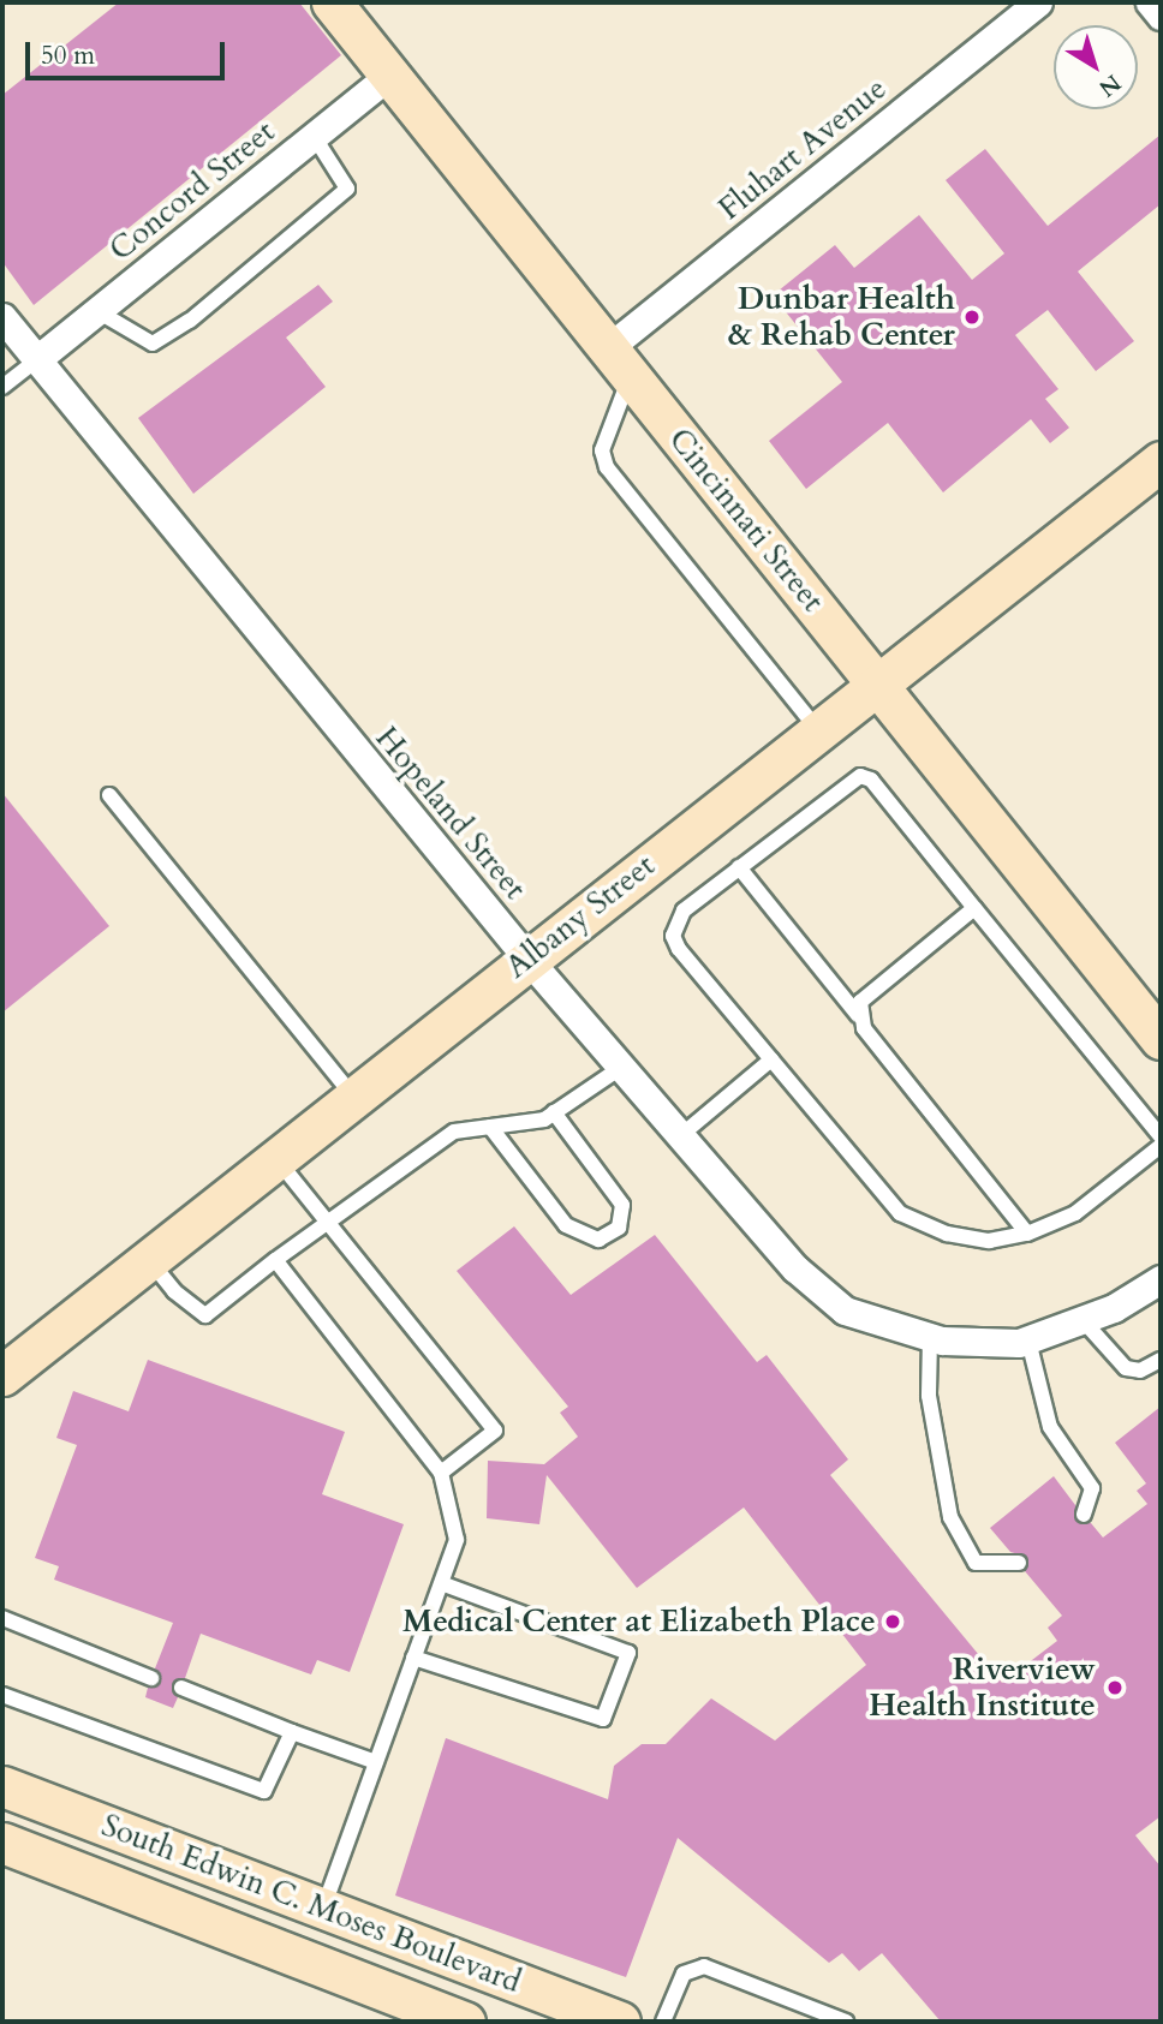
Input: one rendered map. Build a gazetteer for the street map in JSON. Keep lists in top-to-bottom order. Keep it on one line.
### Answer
{"streets":{"street":["Fluhart Avenue","Concord Street","Cincinnati Street","Hopeland Street","Albany Street","South Edwin C. Moses Boulevard"]},"crossings":[["Fluhart Avenue","Cincinnati Street"],["Concord Street","Cincinnati Street"],["Concord Street","Hopeland Street"],["Cincinnati Street","Albany Street"],["Hopeland Street","Albany Street"]],"places":["Dunbar Health & Rehab Center","Medical Center at Elizabeth Place","Riverview Health Institute"],"scale_bar":"50 m","north":"bottom right"}
